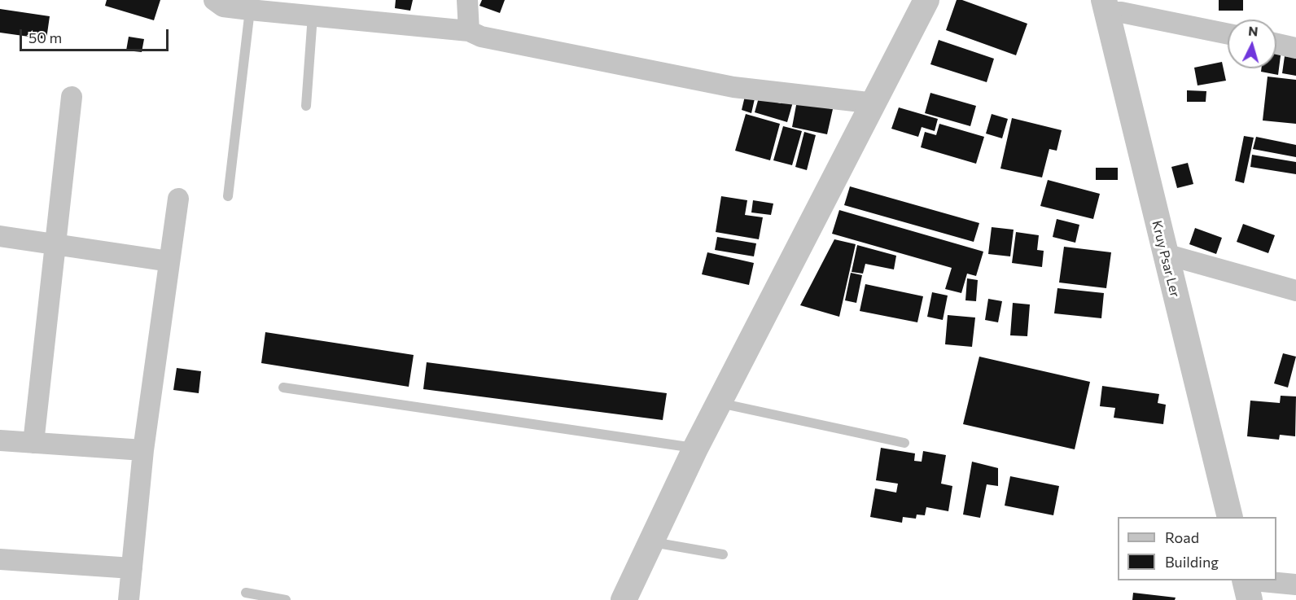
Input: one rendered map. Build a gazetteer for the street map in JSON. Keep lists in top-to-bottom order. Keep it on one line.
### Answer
{"streets":{"street":["Kruy Psar Ler"]},"legend":["Road","Building"],"scale_bar":"50 m","north":"top"}
